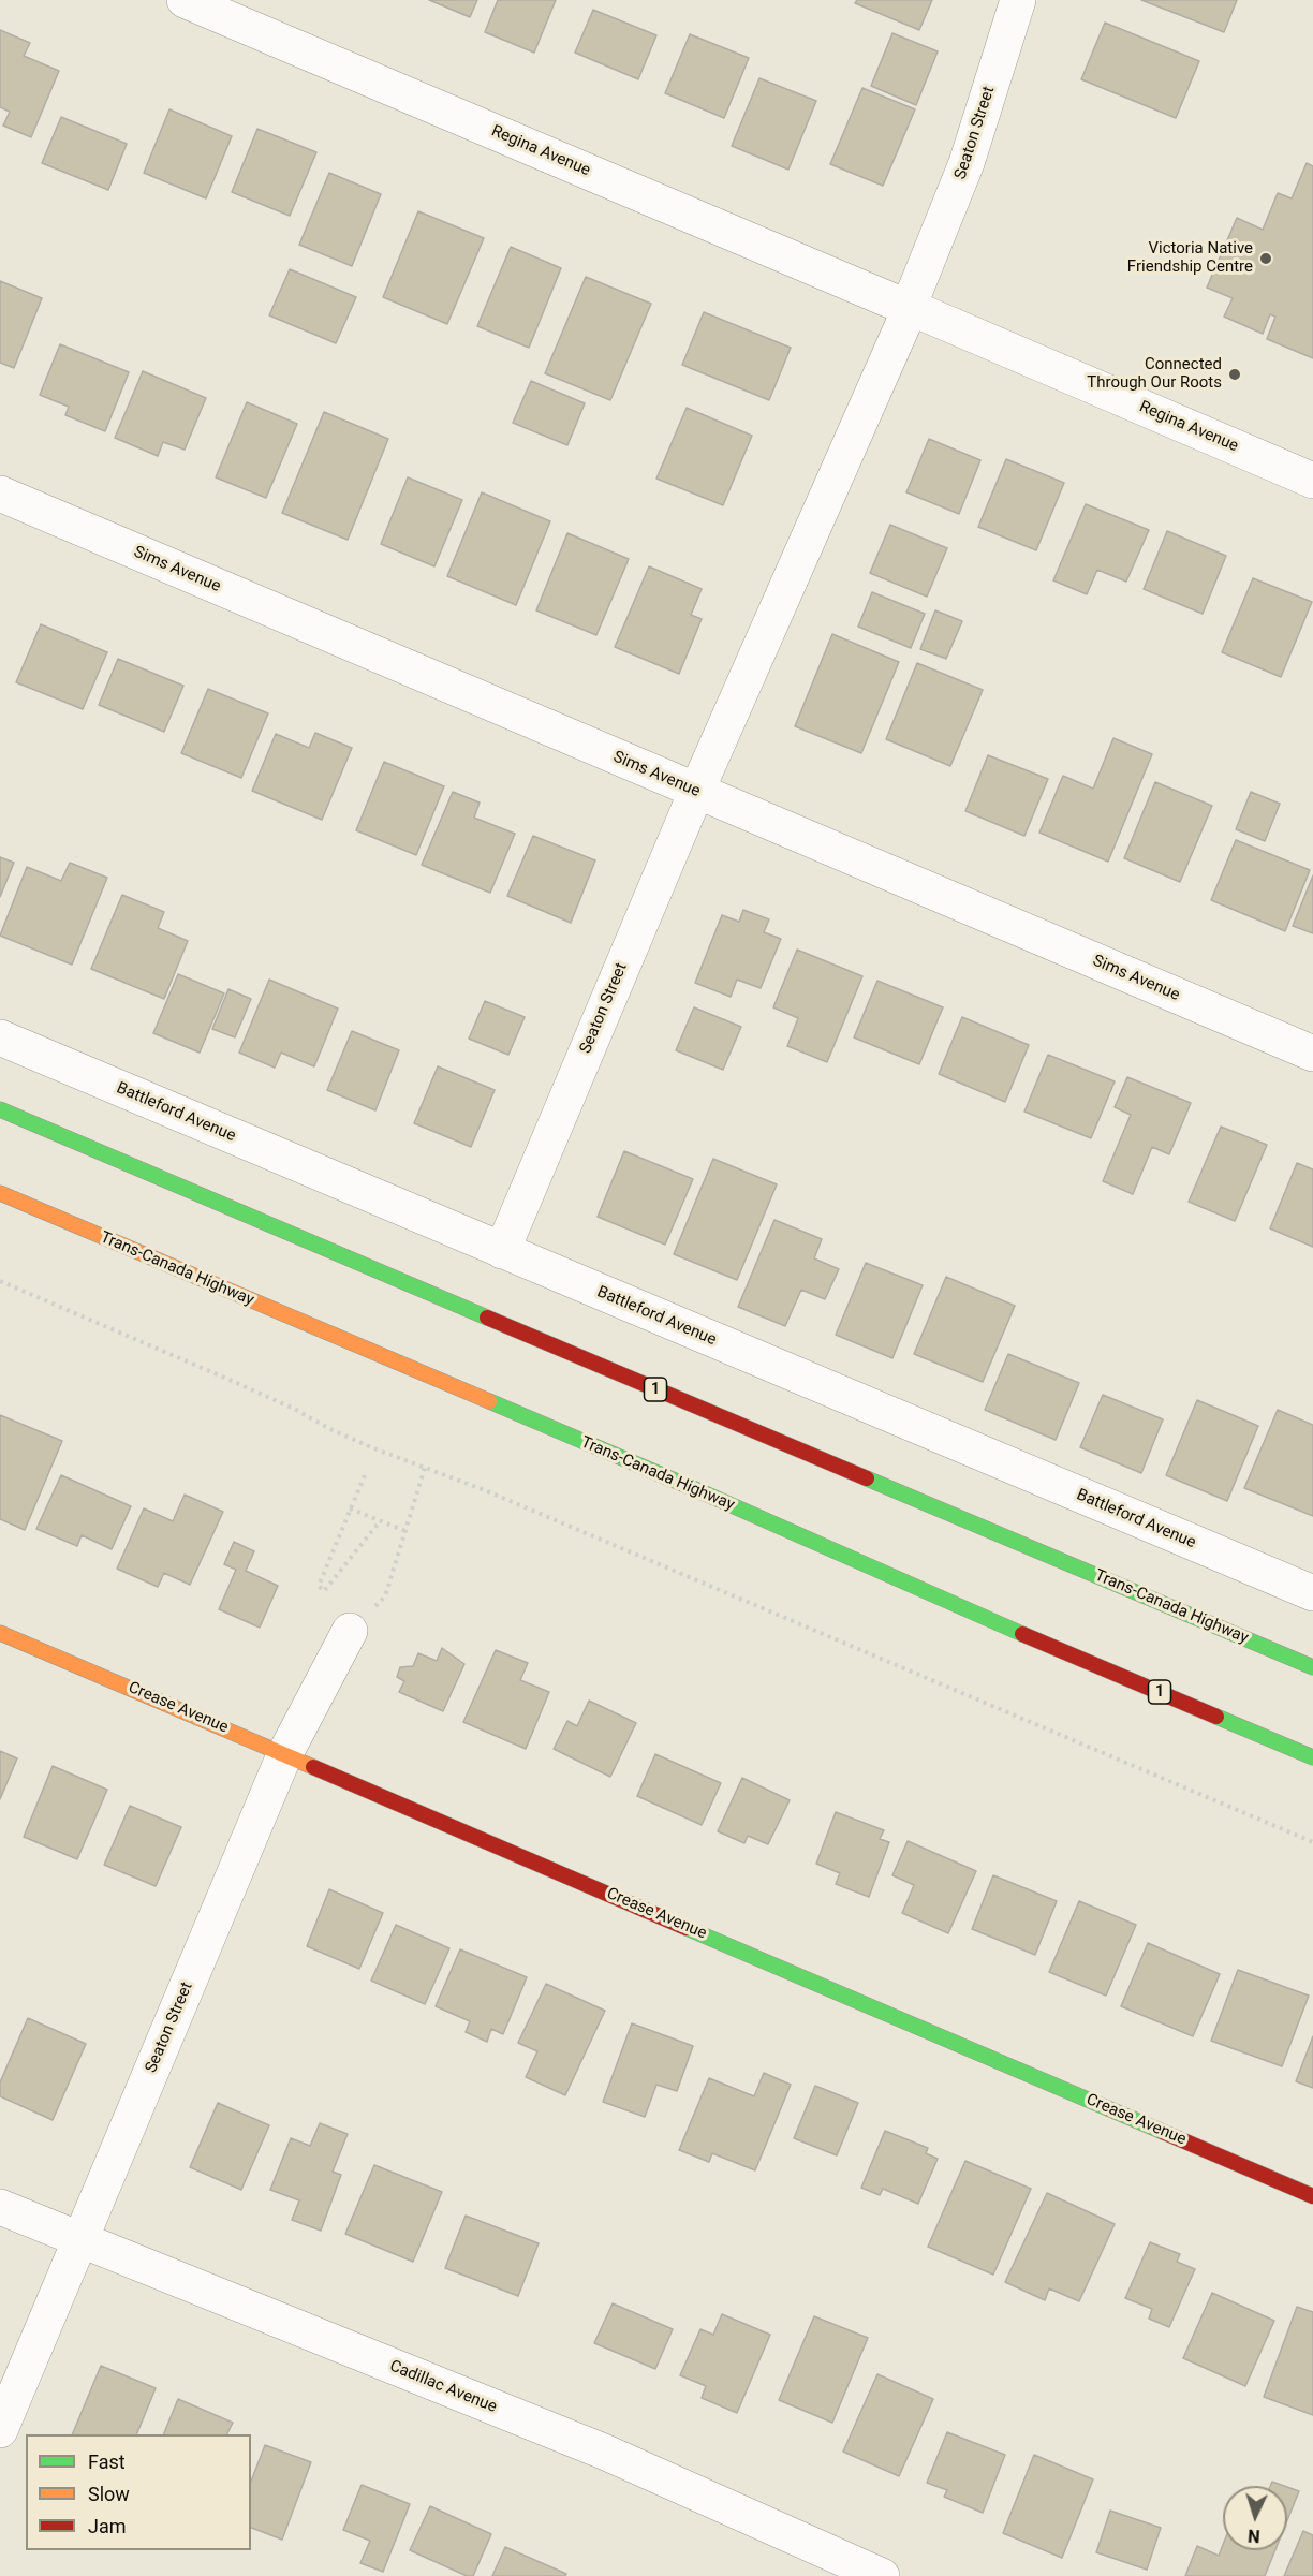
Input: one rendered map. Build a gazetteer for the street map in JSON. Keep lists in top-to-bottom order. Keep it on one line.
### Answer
{"streets":{"main road":["Trans-Canada Highway","1","Crease Avenue"],"street":["Seaton Street","Regina Avenue","Sims Avenue","Battleford Avenue","Cadillac Avenue"]},"crossings":[["Seaton Street","Regina Avenue"],["Seaton Street","Sims Avenue"],["Seaton Street","Battleford Avenue"],["Seaton Street","Crease Avenue"],["Seaton Street","Cadillac Avenue"]],"places":["Victoria Native Friendship Centre","Connected Through Our Roots"],"legend":["Fast","Slow","Jam"],"north":"bottom"}
